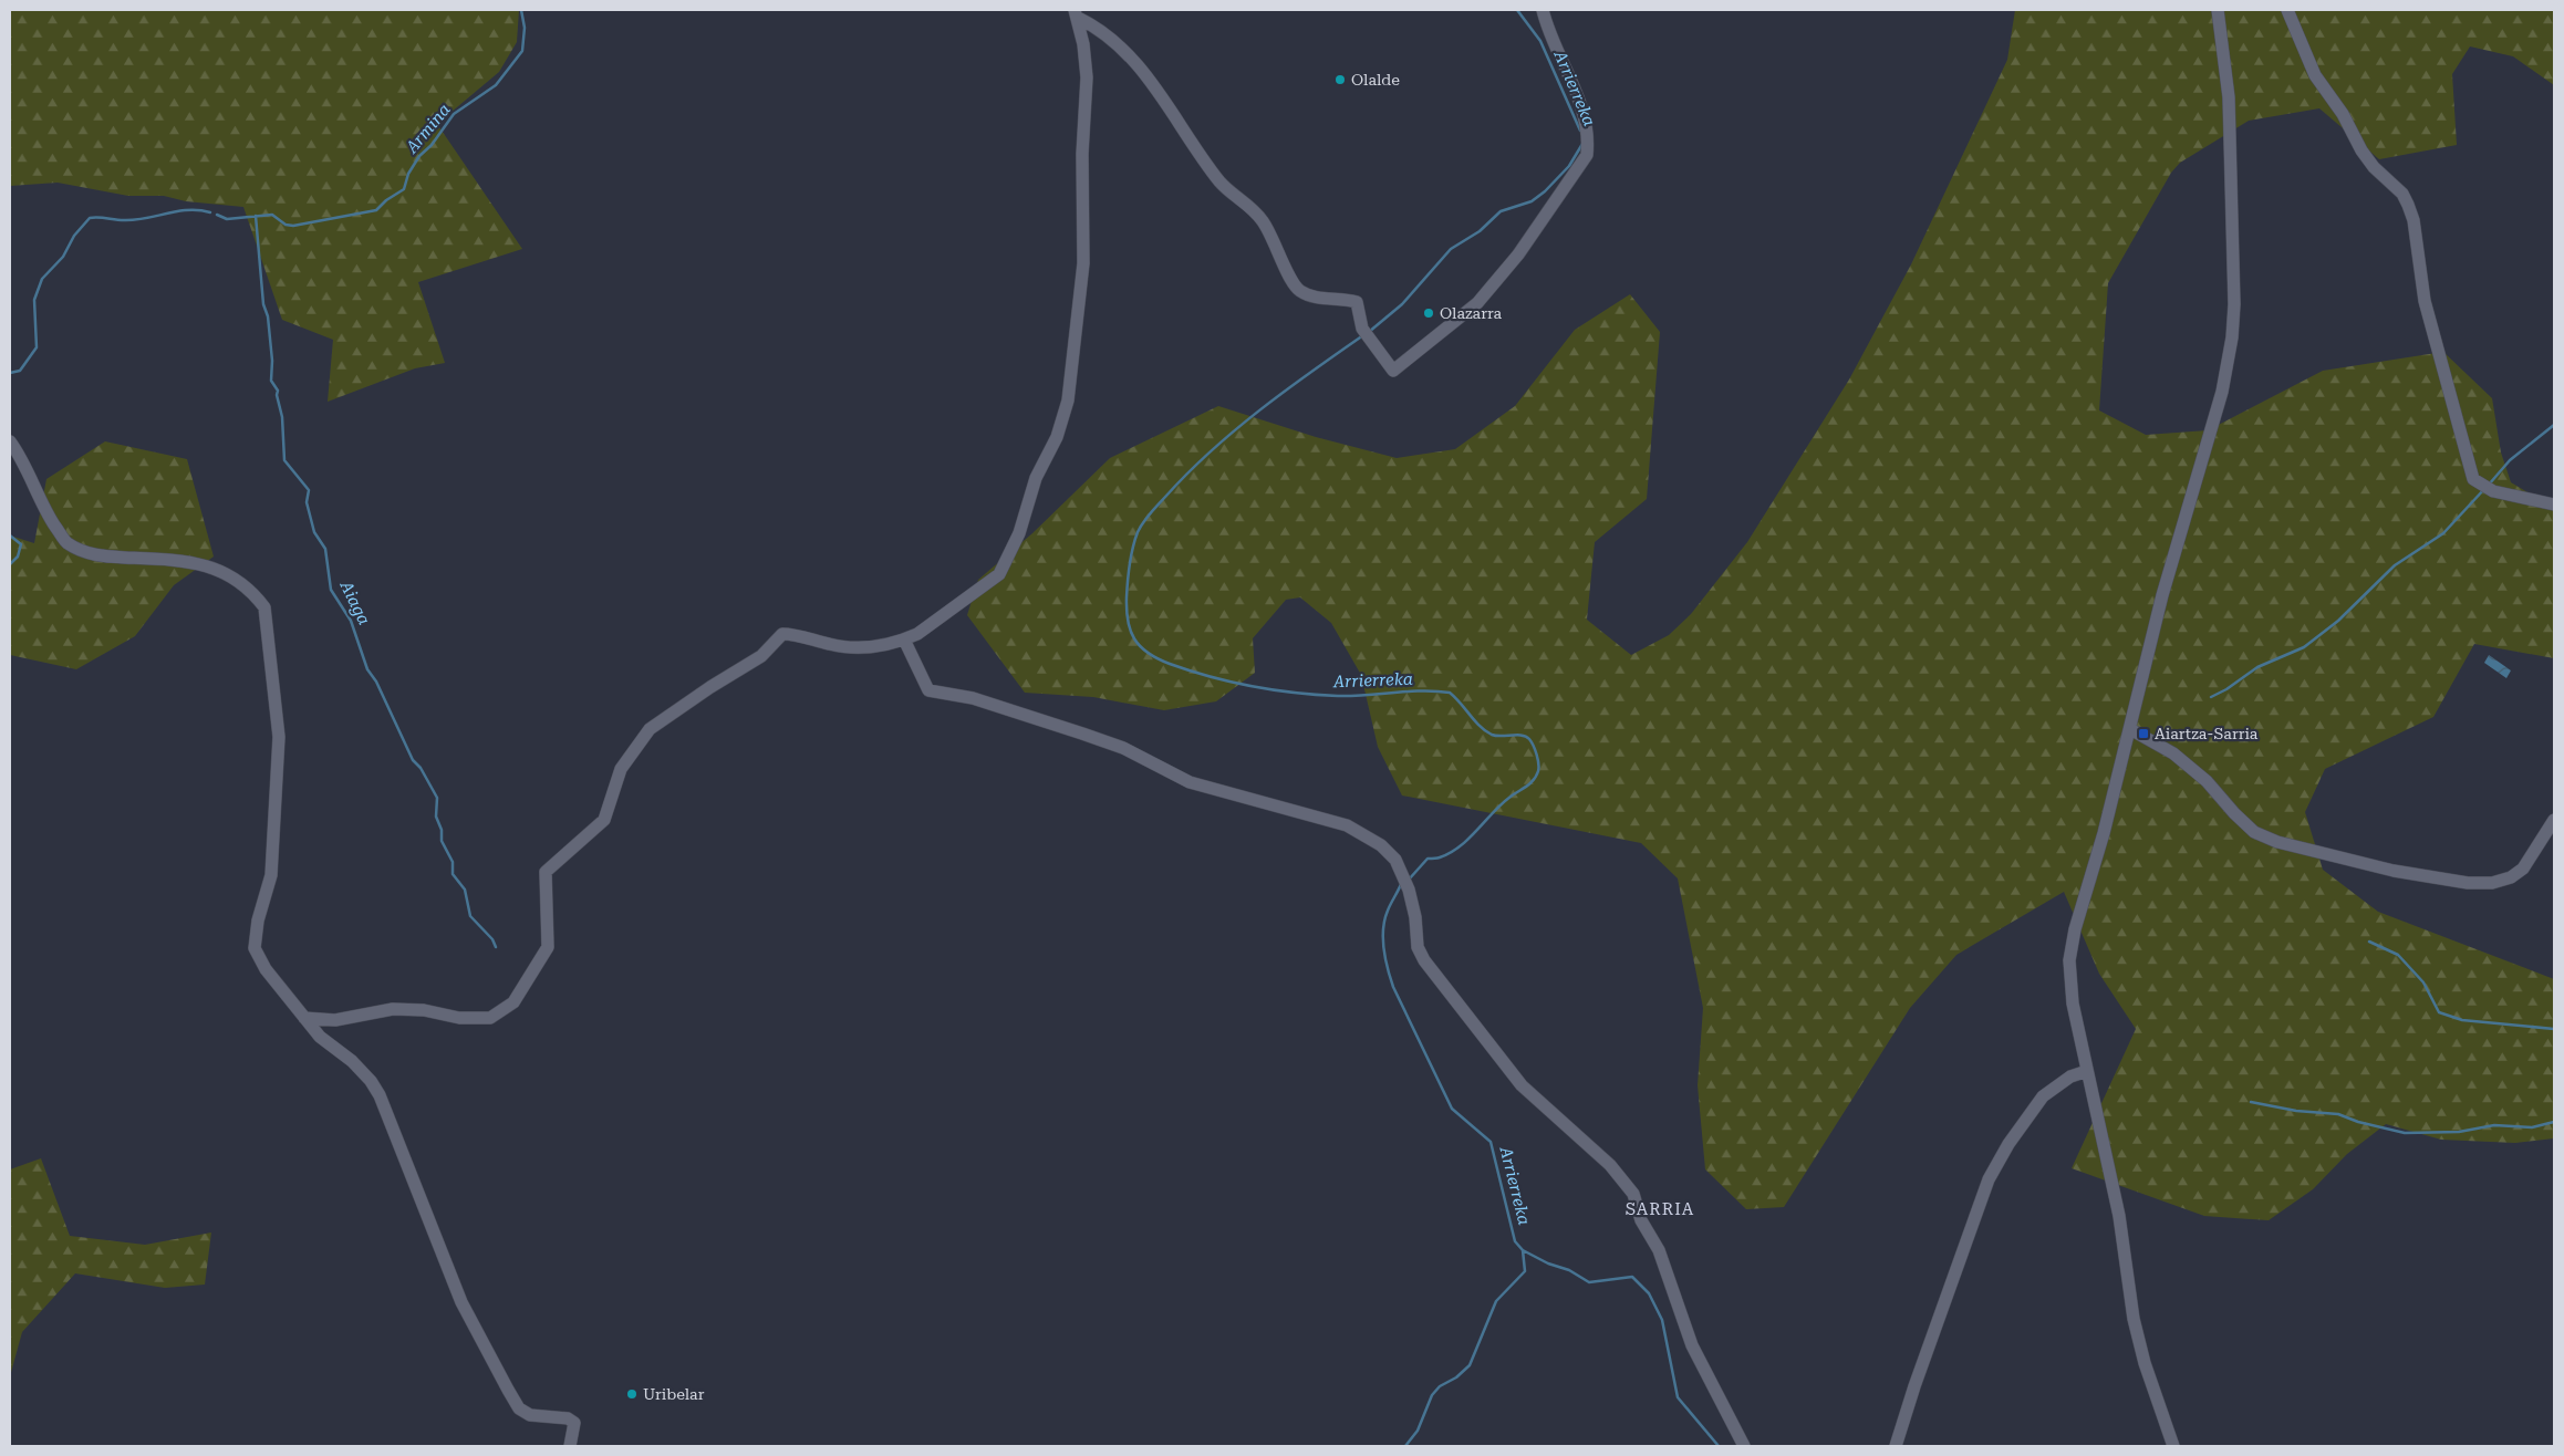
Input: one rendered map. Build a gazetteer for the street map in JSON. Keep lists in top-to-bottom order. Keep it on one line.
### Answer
{"districts":["SARRIA"],"water":["Arrierreka","Armina","Aiaga"],"places":{"other":["Olalde","Olazarra","Uribelar"],"transit":["Aiartza-Sarria"]}}
